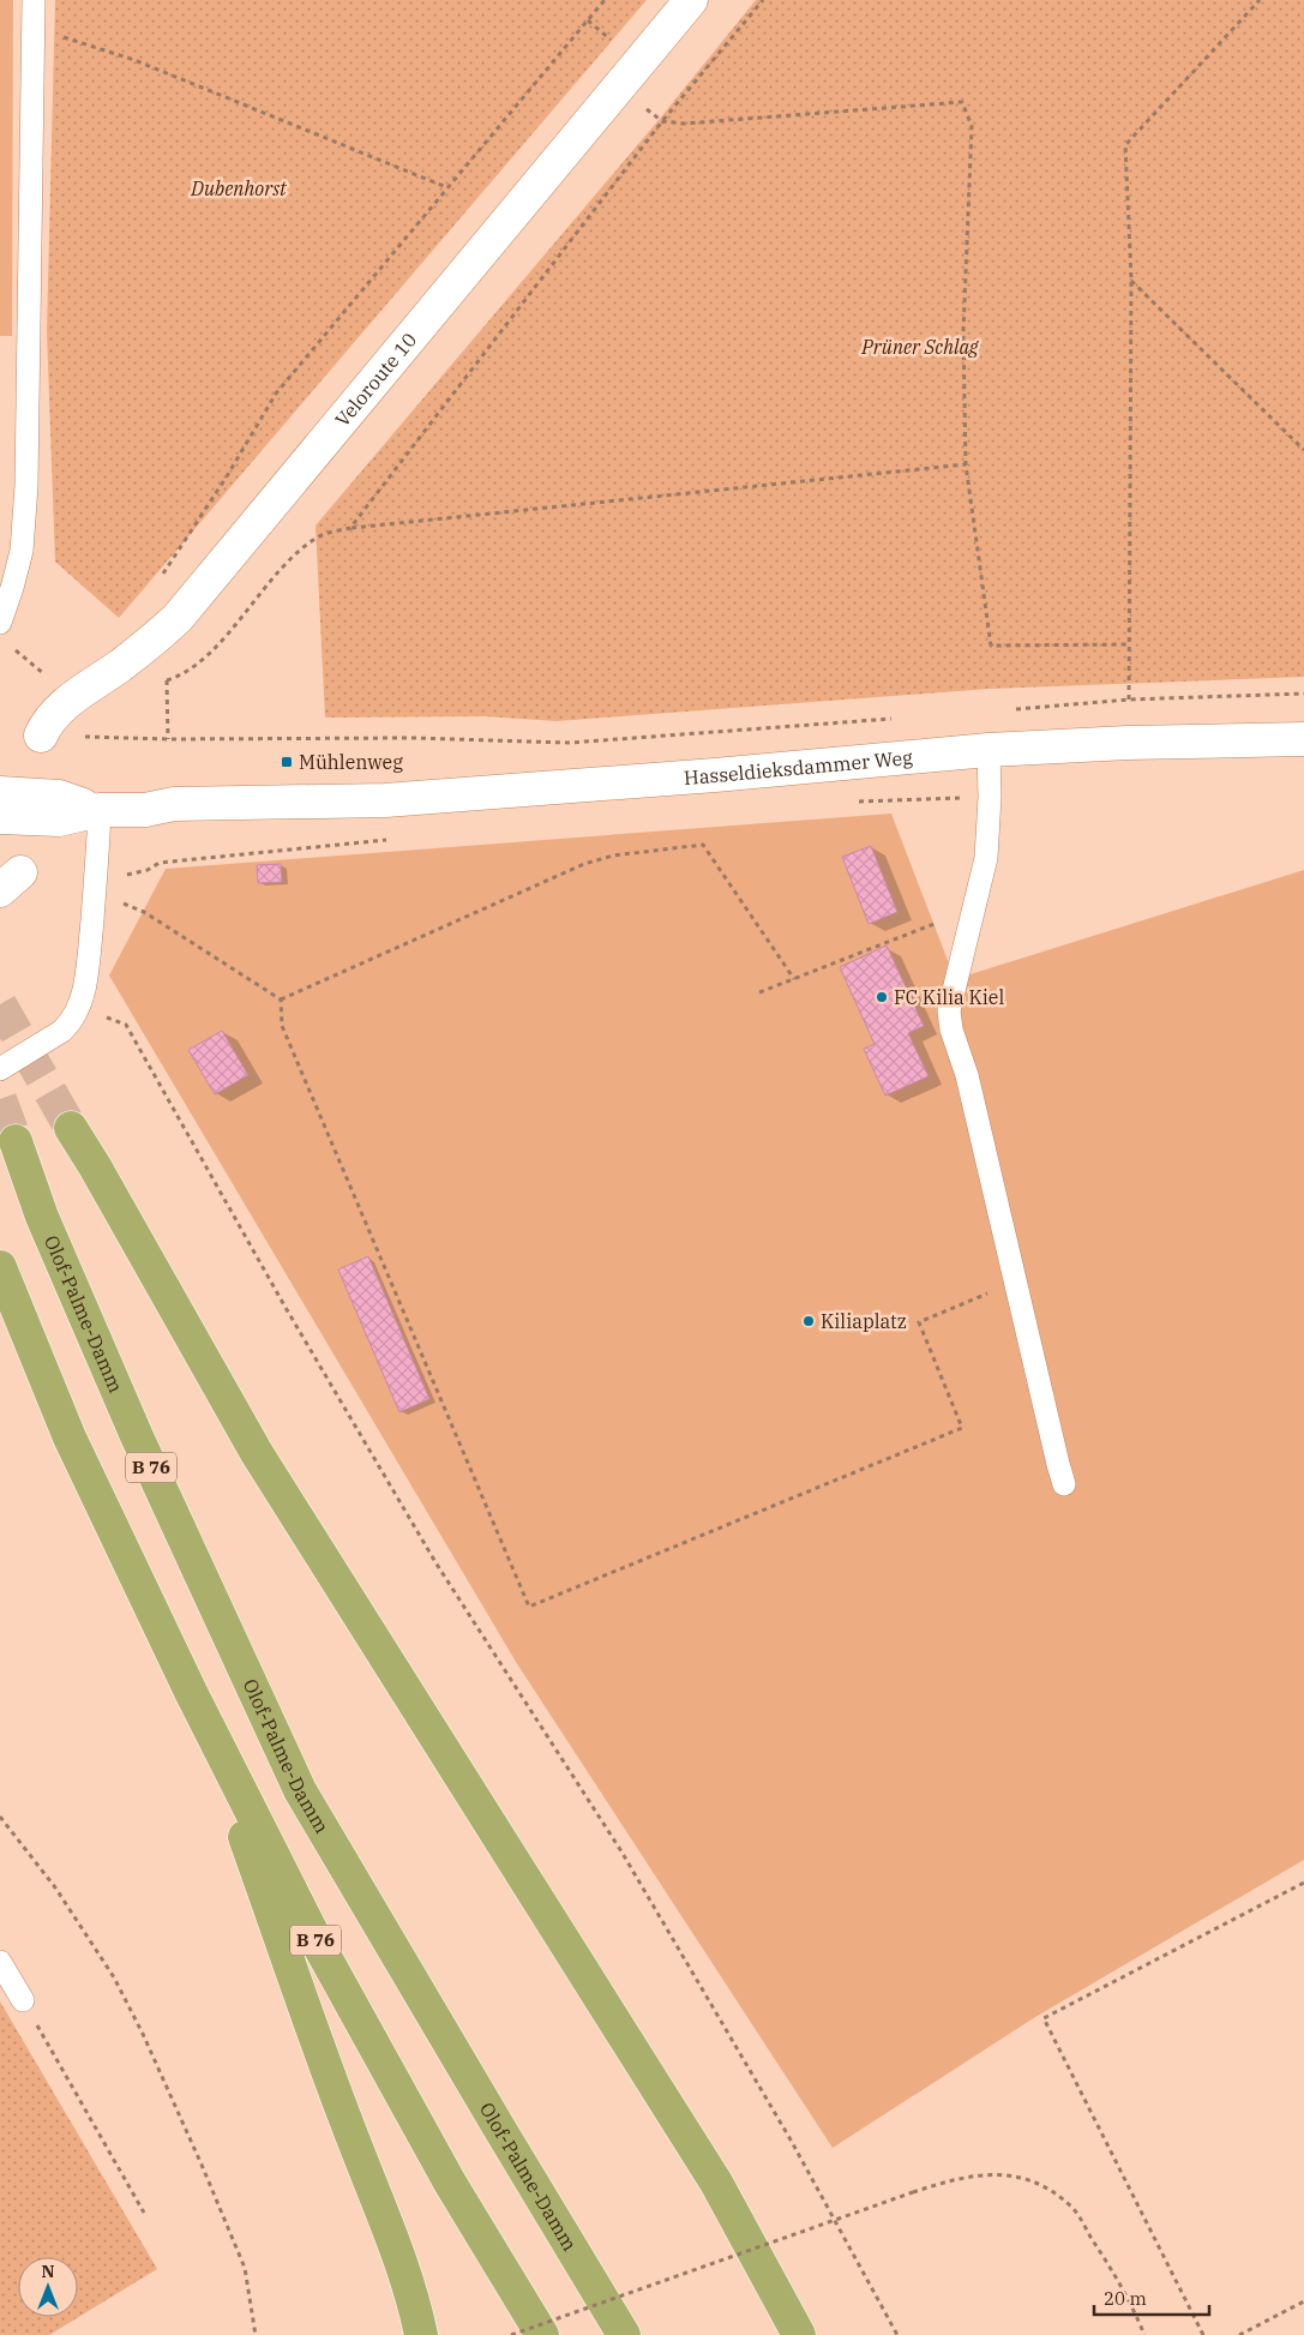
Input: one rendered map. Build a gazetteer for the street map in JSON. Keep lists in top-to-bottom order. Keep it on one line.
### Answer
{"streets":{"highway":["Olof-Palme-Damm","B 76"],"street":["Veloroute 10","Hasseldieksdammer Weg"]},"parks":["Dubenhorst","Prüner Schlag"],"places":{"transit":["Mühlenweg"],"other":["FC Kilia Kiel","Kiliaplatz"]},"scale_bar":"20 m","north":"top"}
